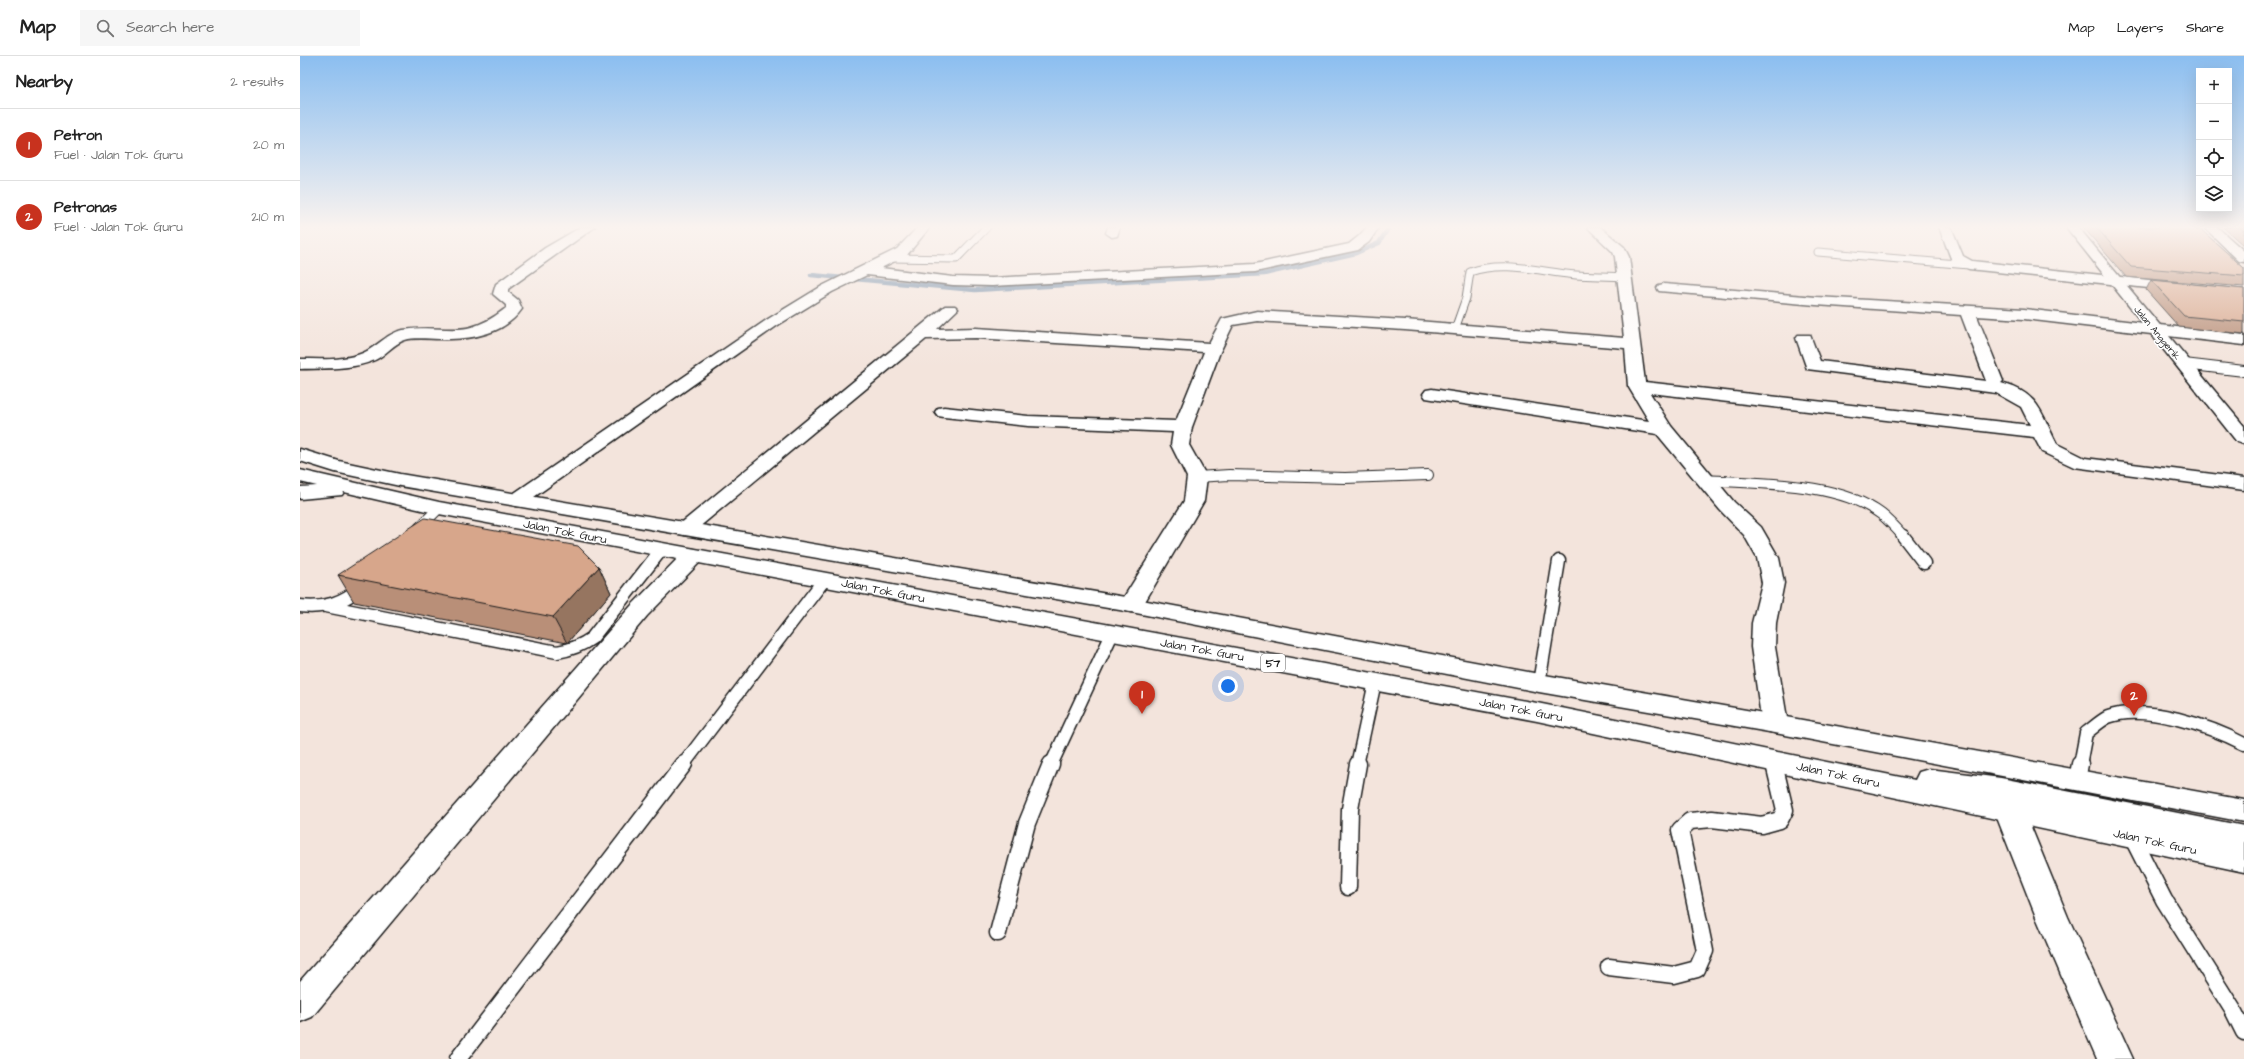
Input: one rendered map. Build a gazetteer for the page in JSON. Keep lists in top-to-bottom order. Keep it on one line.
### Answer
{"streets":{"street":["Jalan Anggerik","Jalan Tok Guru","57"]},"page":{"header":"Map","search":"Search here","nav":["Map","Layers","Share"],"heading":["Nearby","2 results"],"map_buttons":["+","−"],"list":[{"mark":"1","name":"Petron","note":"Fuel · Jalan Tok Guru","value":"20 m"},{"mark":"2","name":"Petronas","note":"Fuel · Jalan Tok Guru","value":"210 m"}],"pins":["1","2"]}}
